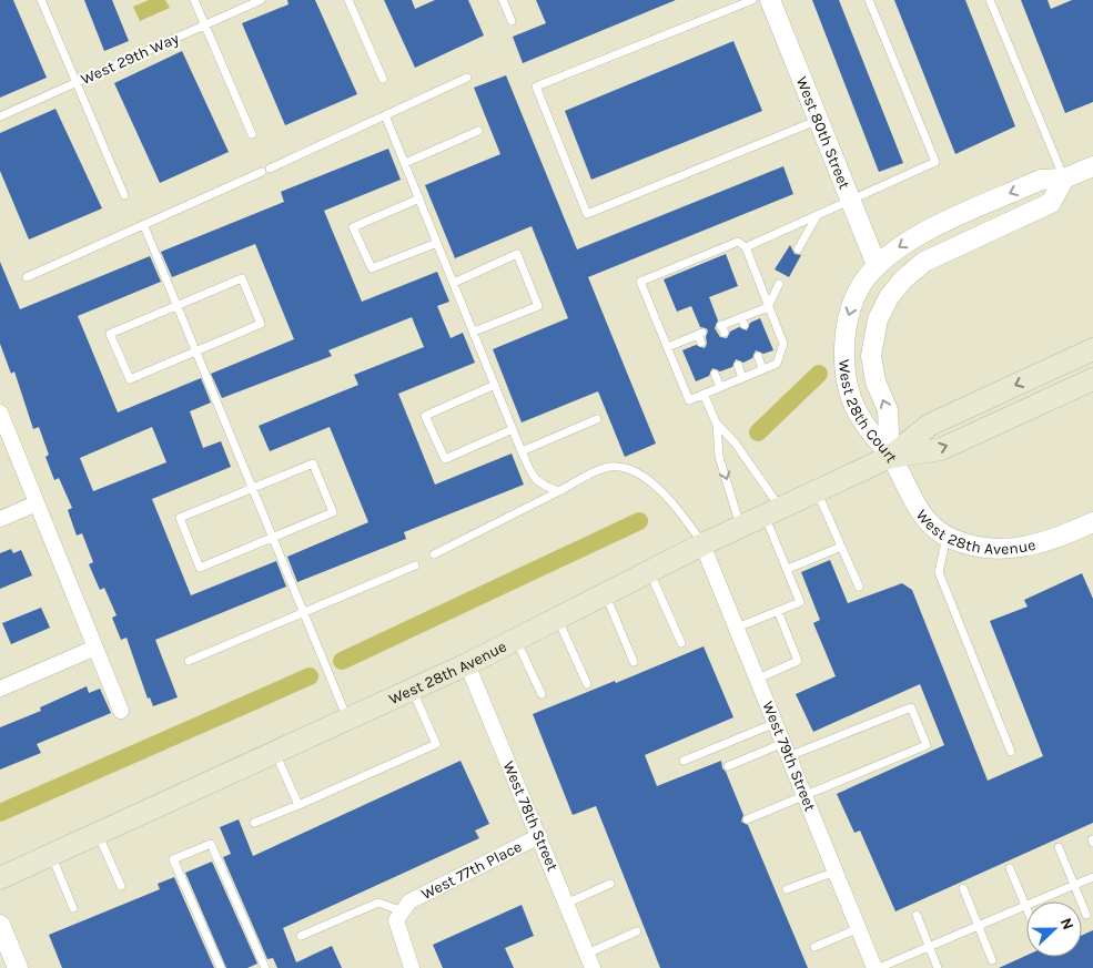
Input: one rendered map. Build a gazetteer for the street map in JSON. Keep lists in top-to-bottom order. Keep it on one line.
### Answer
{"streets":{"main road":["West 28th Avenue"],"street":["West 80th Street","West 28th Court","West 79th Street","West 78th Street","West 77th Place"],"lane":["West 29th Way"]},"crossings":[["West 80th Street","West 28th Court"],["West 28th Court","West 28th Avenue"],["West 28th Avenue","West 79th Street"],["West 28th Avenue","West 78th Street"],["West 78th Street","West 77th Place"]],"north":"right"}
